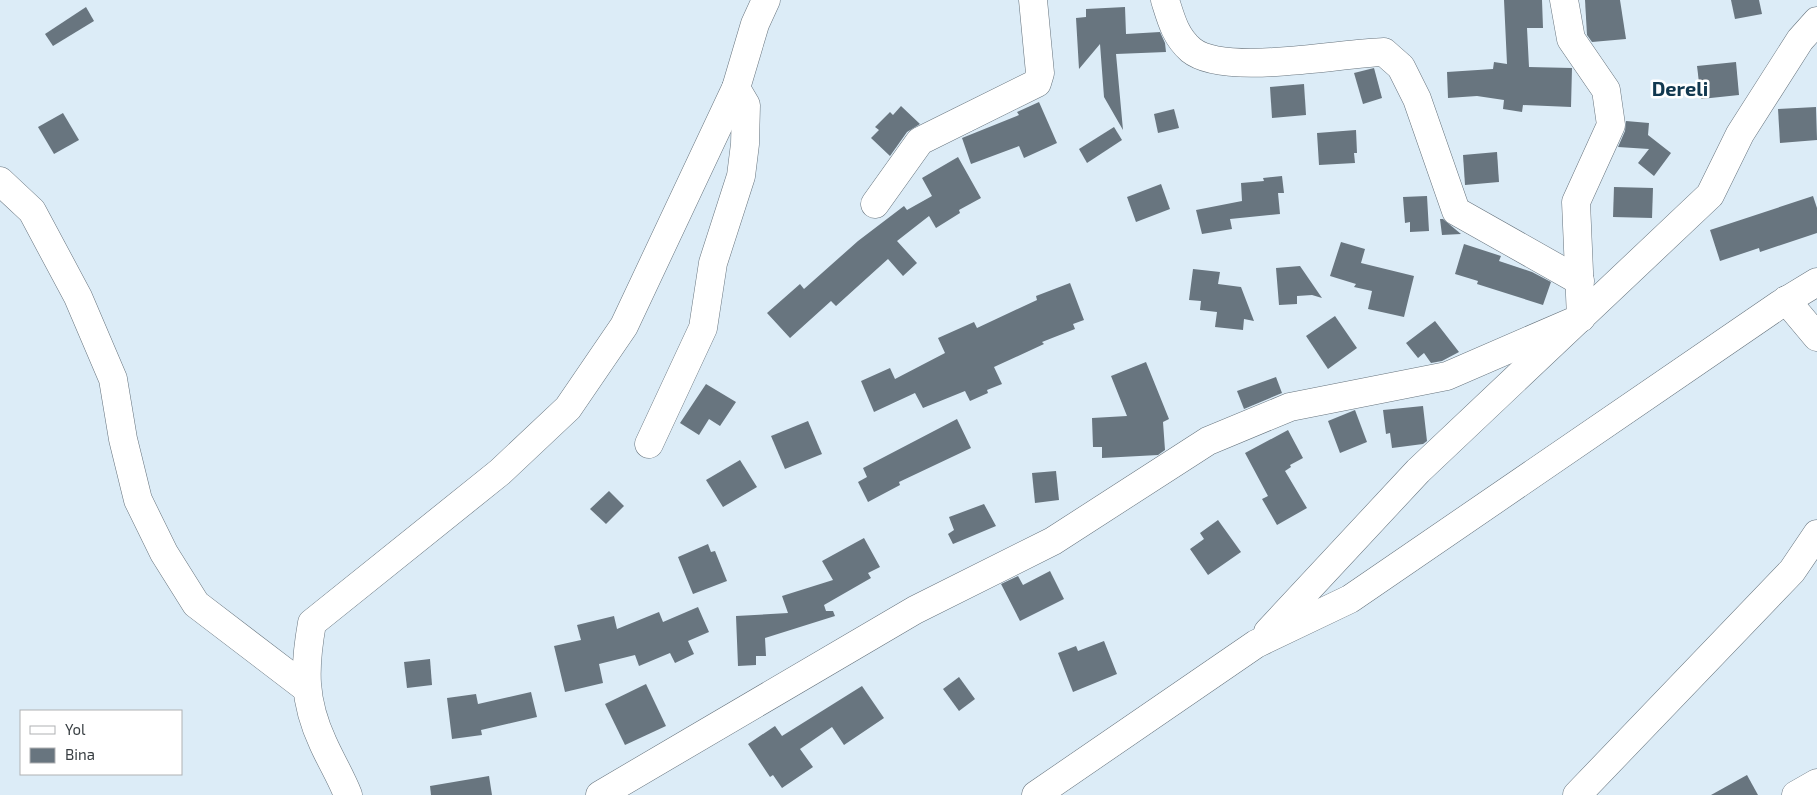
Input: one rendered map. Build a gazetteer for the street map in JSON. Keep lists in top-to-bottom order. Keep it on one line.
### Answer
{"districts":["Dereli"],"legend":["Yol","Bina"]}
